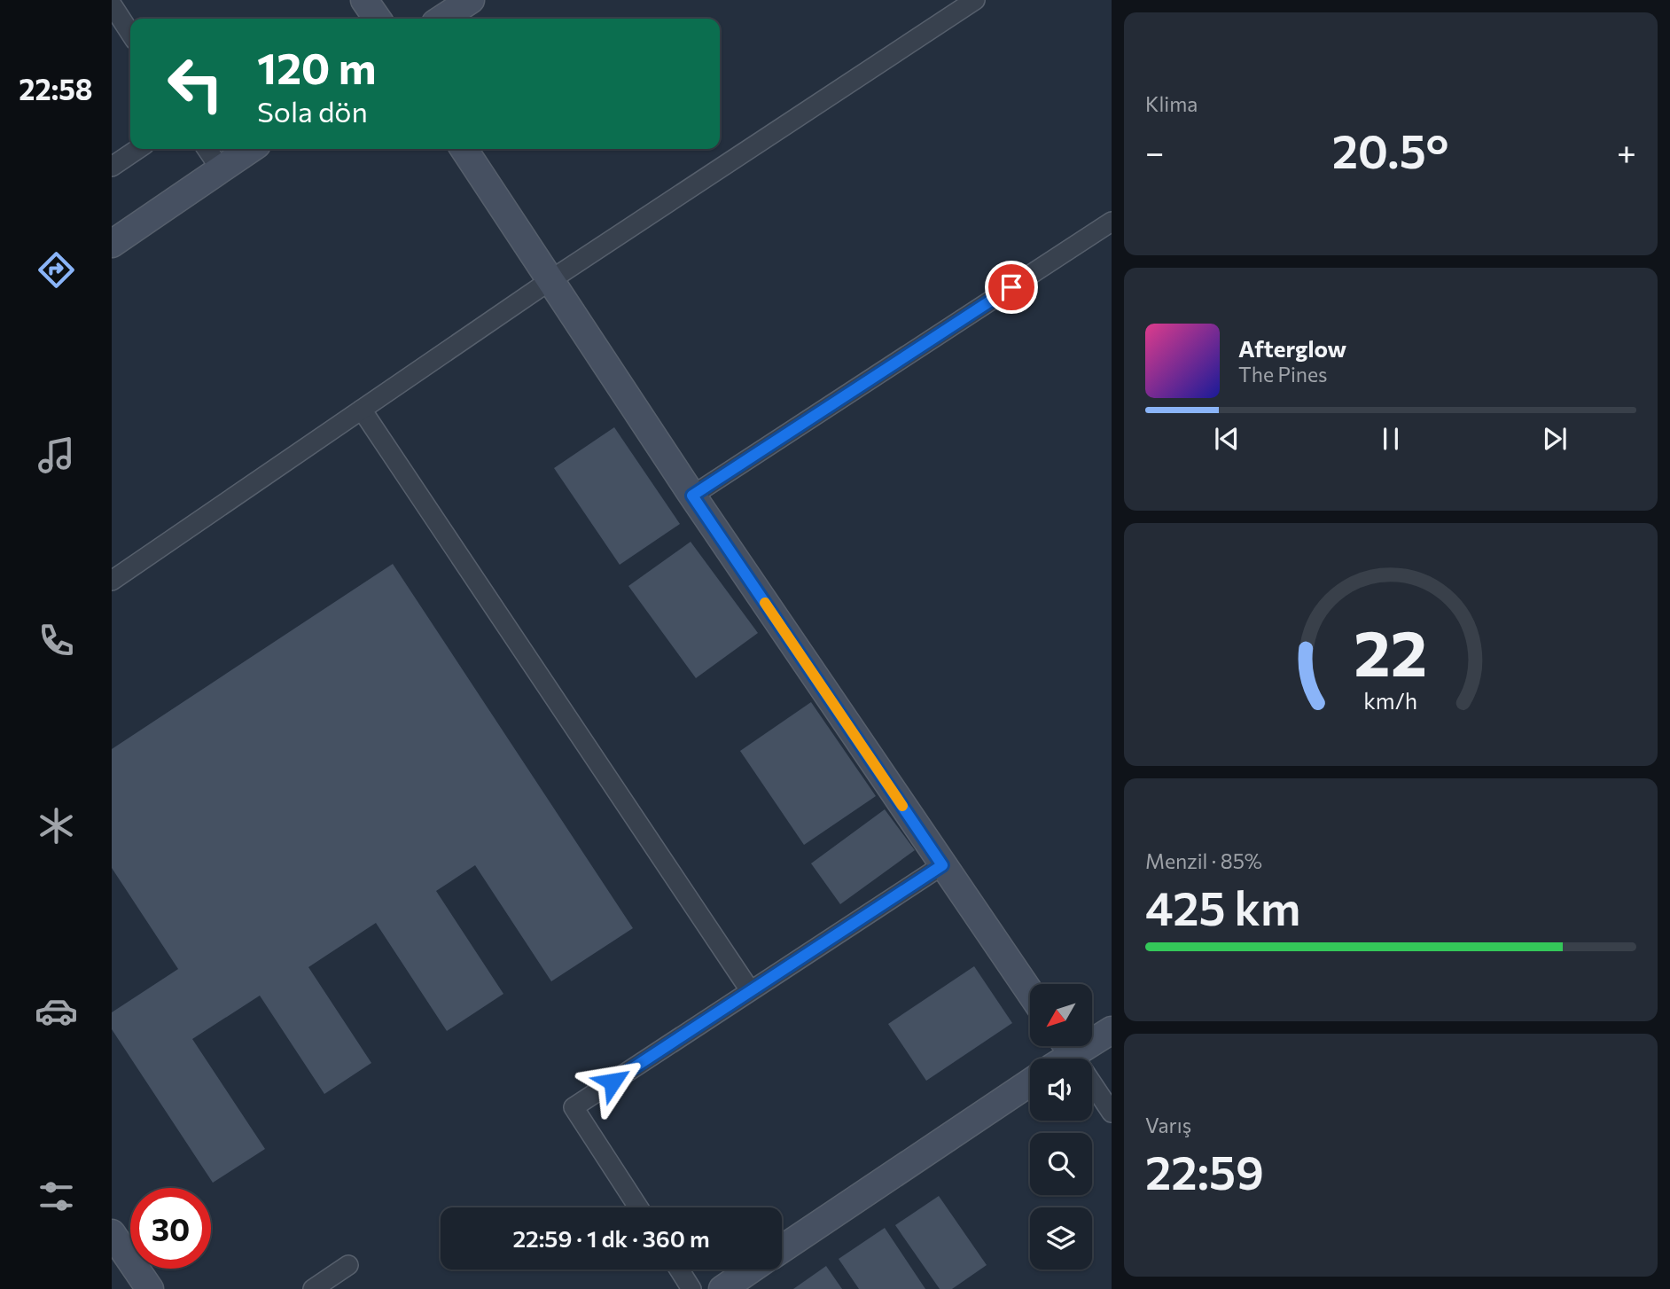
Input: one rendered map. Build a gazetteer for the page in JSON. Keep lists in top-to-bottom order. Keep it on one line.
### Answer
{"north":"bottom left","page":{"tabs":"22:58","tile":["Klima",["Menzil · 85%","425 km"],["Varış","22:59"]],"turn":["120 m","Sola dön"],"heat":["−","20.5°","+"],"song":["Afterglow","The Pines"],"limit":"30","trip":"22:59 · 1 dk · 360 m","gauge":["22","km/h"]}}
